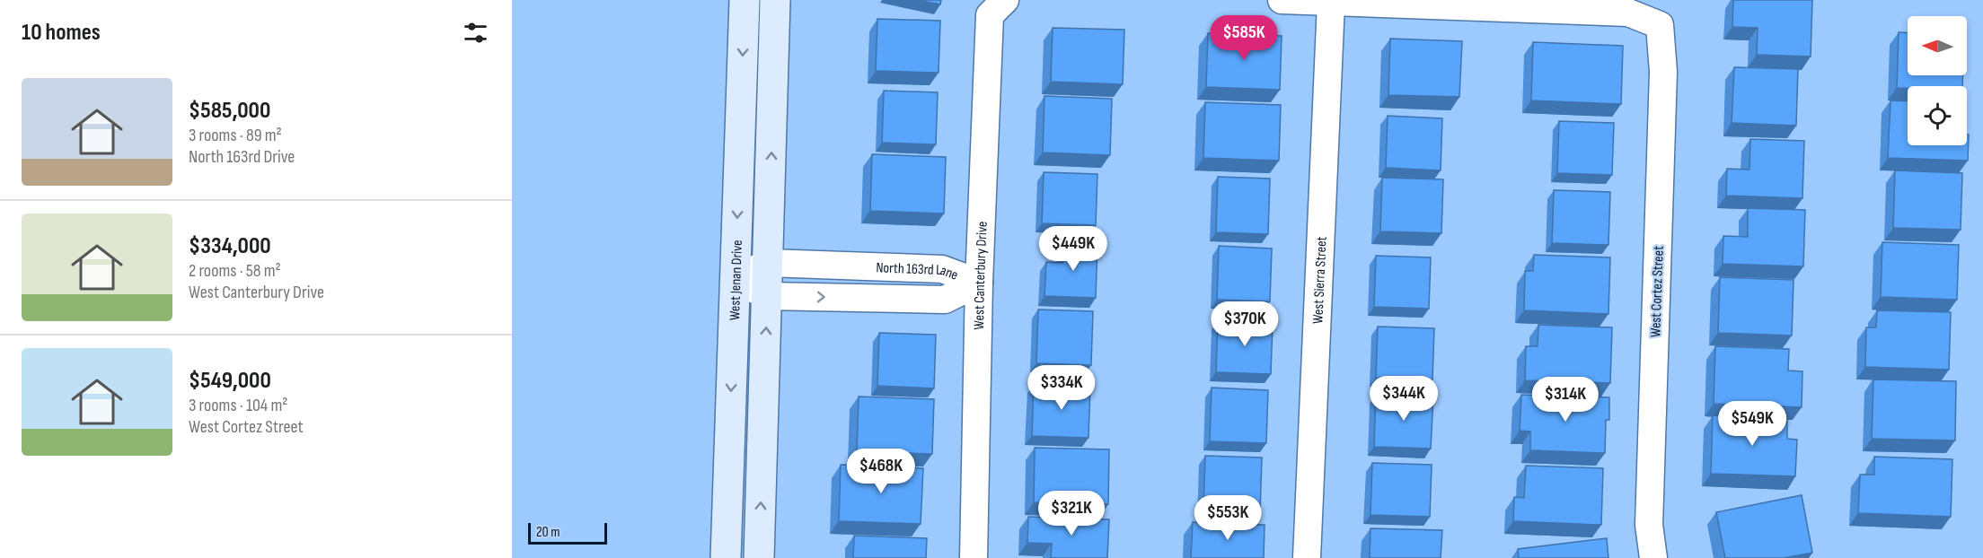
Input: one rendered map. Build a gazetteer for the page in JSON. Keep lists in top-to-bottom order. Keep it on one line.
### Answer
{"streets":{"street":["North 163rd Lane","West Canterbury Drive","West Jenan Drive","West Sierra Street","West Cortez Street"]},"crossings":[["North 163rd Lane","West Canterbury Drive"],["North 163rd Lane","West Jenan Drive"],["West Sierra Street","West Cortez Street"]],"scale_bar":"20 m","north":"left","page":{"heading":"10 homes","price":["$585K","$449K","$370K","$334K","$344K","$314K","$549K","$468K","$321K","$553K"],"list":[{"name":"$585,000","note":"3 rooms · 89 m² · North 163rd Drive"},{"name":"$334,000","note":"2 rooms · 58 m² · West Canterbury Drive"},{"name":"$549,000","note":"3 rooms · 104 m² · West Cortez Street"}],"scale":"20 m"}}
